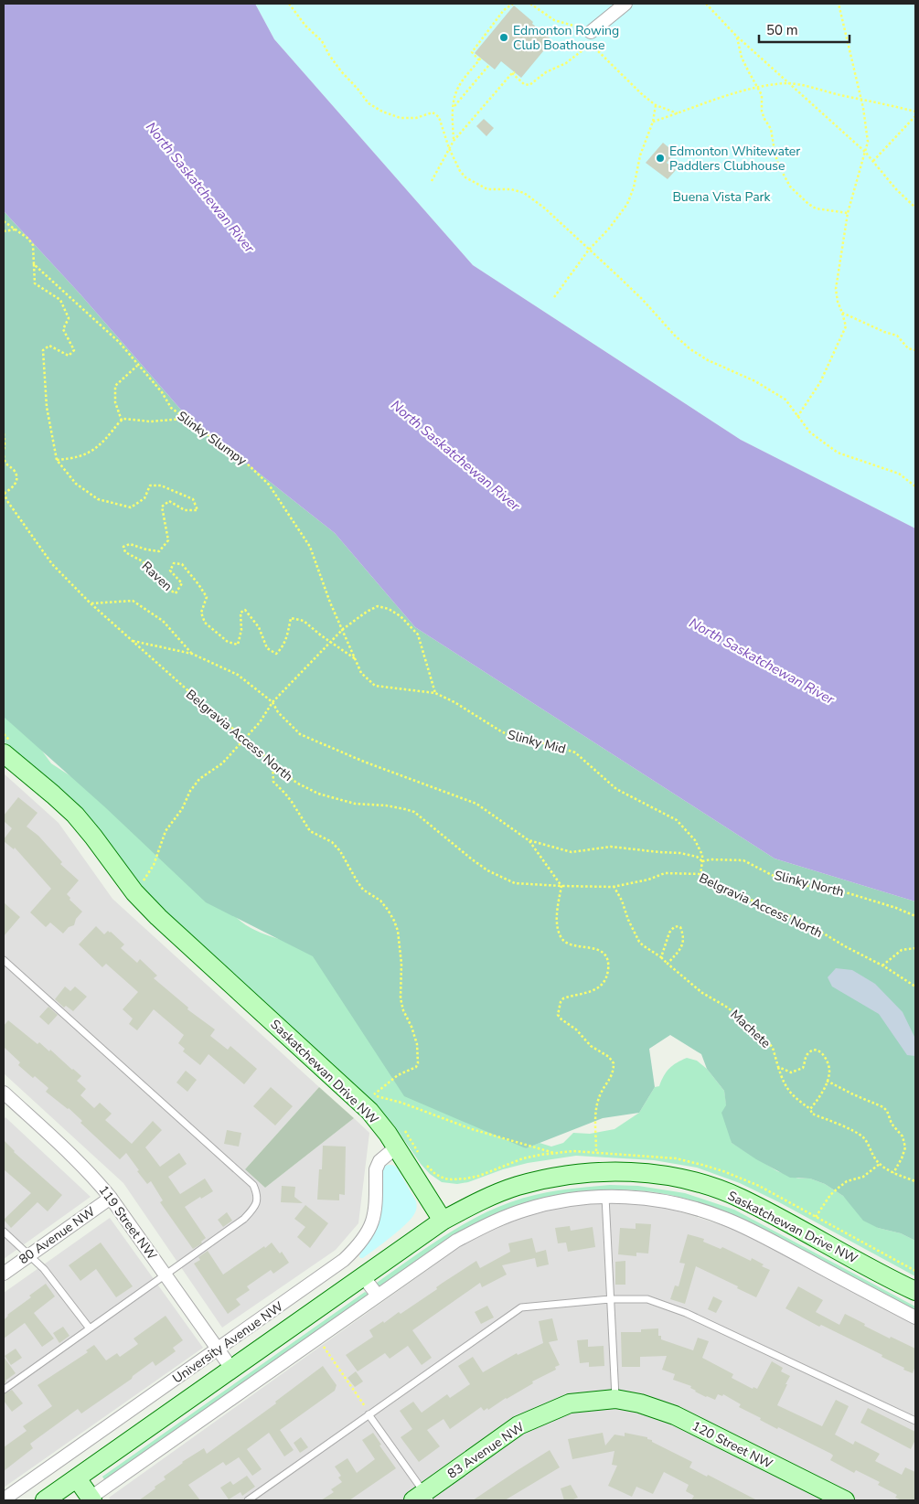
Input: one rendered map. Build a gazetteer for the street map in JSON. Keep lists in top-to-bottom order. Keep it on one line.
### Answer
{"streets":{"street":["Saskatchewan Drive NW","119 Street NW","80 Avenue NW","University Avenue NW","120 Street NW","83 Avenue NW"],"path":["Slinky Slumpy","Raven","Belgravia Access North","Slinky Mid","Slinky North","Machete"]},"crossings":[["Slinky Slumpy","Raven"],["Slinky Slumpy","Slinky Mid"],["Slinky Mid","Slinky North"],["Saskatchewan Drive NW","University Avenue NW"],["119 Street NW","80 Avenue NW"],["119 Street NW","University Avenue NW"],["120 Street NW","83 Avenue NW"]],"water":["North Saskatchewan River"],"parks":["Buena Vista Park"],"places":["Edmonton Rowing Club Boathouse","Edmonton Whitewater Paddlers Clubhouse"],"scale_bar":"50 m"}
